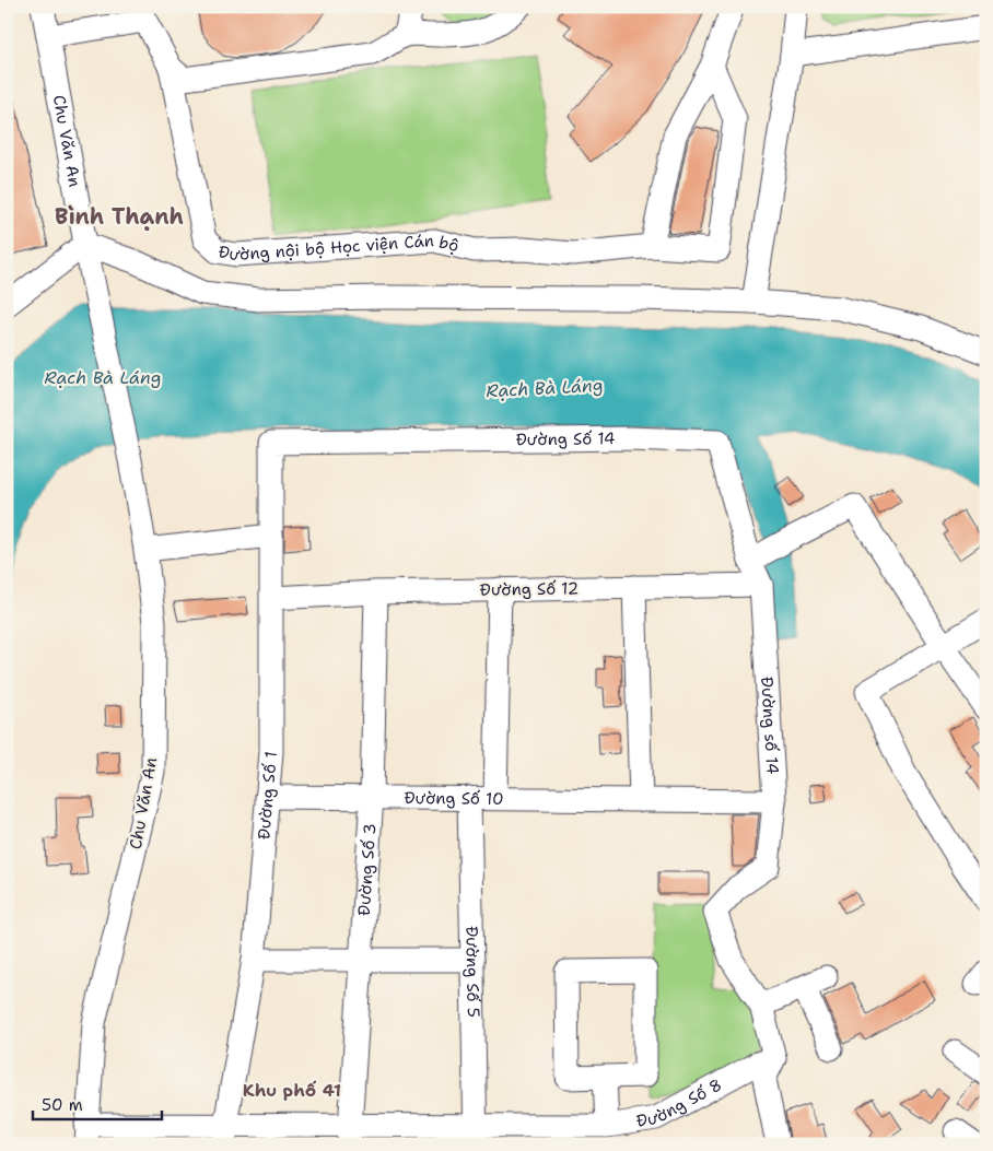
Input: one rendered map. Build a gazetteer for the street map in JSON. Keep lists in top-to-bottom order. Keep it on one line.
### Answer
{"streets":{"street":["Chu Văn An","Đường nội bộ Học viện Cán bộ","Đường Số 14","Đường Số 12","Đường số 14","Đường Số 1","Đường Số 10","Đường Số 3","Đường Số 5","Đường Số 8"]},"crossings":[["Chu Văn An","Đường Số 8"],["Đường Số 14","Đường Số 1"],["Đường Số 12","Đường số 14"],["Đường Số 12","Đường Số 1"],["Đường Số 12","Đường Số 3"],["Đường số 14","Đường Số 10"],["Đường Số 1","Đường Số 10"],["Đường Số 1","Đường Số 8"],["Đường Số 10","Đường Số 3"],["Đường Số 10","Đường Số 5"],["Đường Số 3","Đường Số 8"],["Đường Số 5","Đường Số 8"]],"districts":["Bình Thạnh","Khu phố 41"],"water":["Rạch Bà Láng"],"scale_bar":"50 m"}
